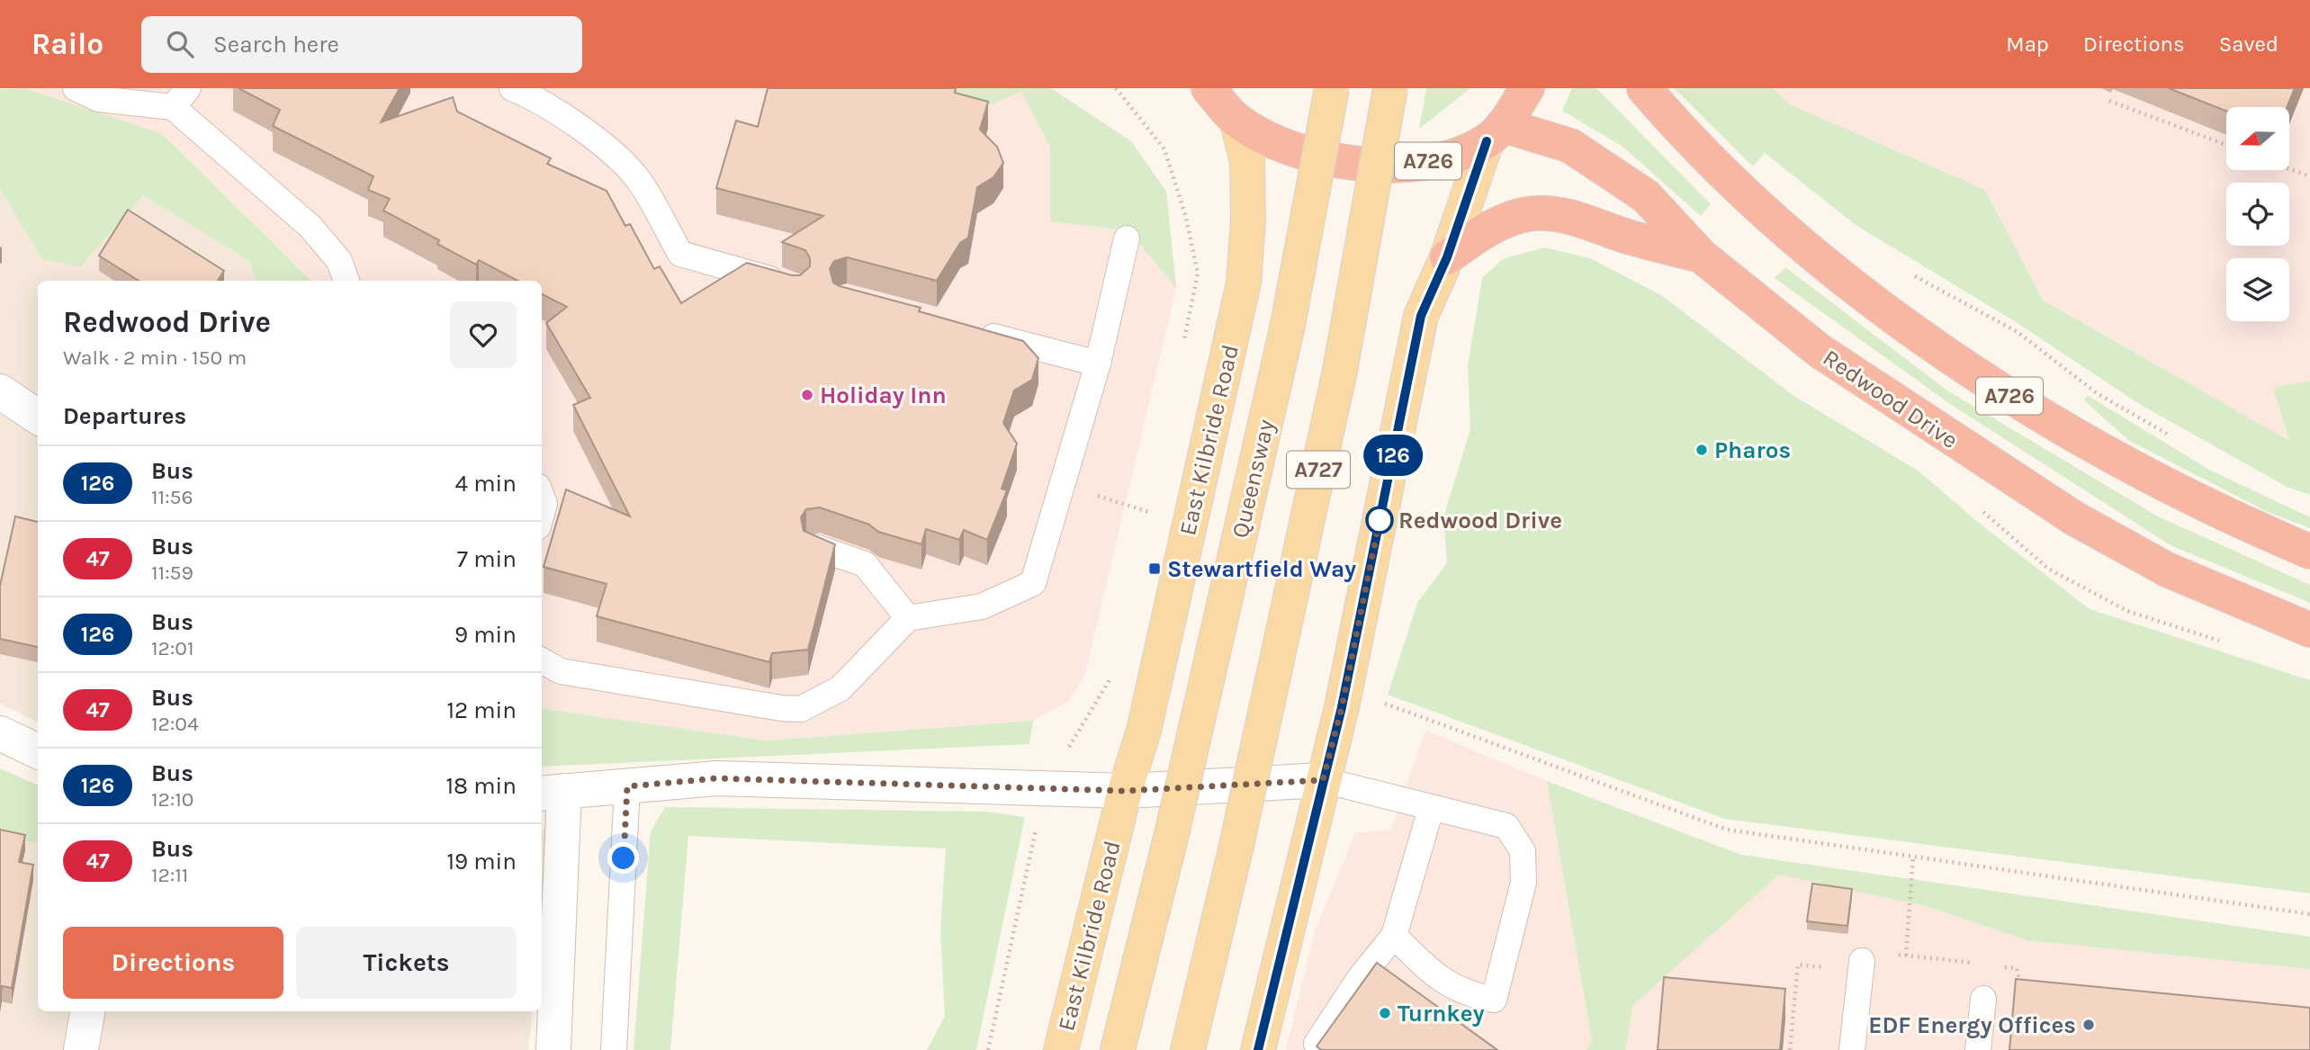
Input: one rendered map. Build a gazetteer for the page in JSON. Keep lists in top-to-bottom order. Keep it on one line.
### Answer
{"streets":{"highway":["A726","Redwood Drive"],"main road":["East Kilbride Road","A727","Queensway"]},"crossings":[["A726","Redwood Drive"],["A726","East Kilbride Road"]],"places":{"other":["Holiday Inn","Pharos","Redwood Drive","Turnkey","EDF Energy Offices"],"transit":["Stewartfield Way"]},"lines":["bus line 126"],"north":"left","page":{"header":"Railo","search":"Search here","nav":["Map","Directions","Saved"],"on_map":"126","heading":[["Redwood Drive","Walk · 2 min · 150 m"],"Departures"],"list":[{"mark":"126","name":"Bus","note":"11:56","value":"4 min"},{"mark":"47","name":"Bus","note":"11:59","value":"7 min"},{"mark":"126","name":"Bus","note":"12:01","value":"9 min"},{"mark":"47","name":"Bus","note":"12:04","value":"12 min"},{"mark":"126","name":"Bus","note":"12:10","value":"18 min"},{"mark":"47","name":"Bus","note":"12:11","value":"19 min"}],"buttons":["Directions","Tickets"]}}
